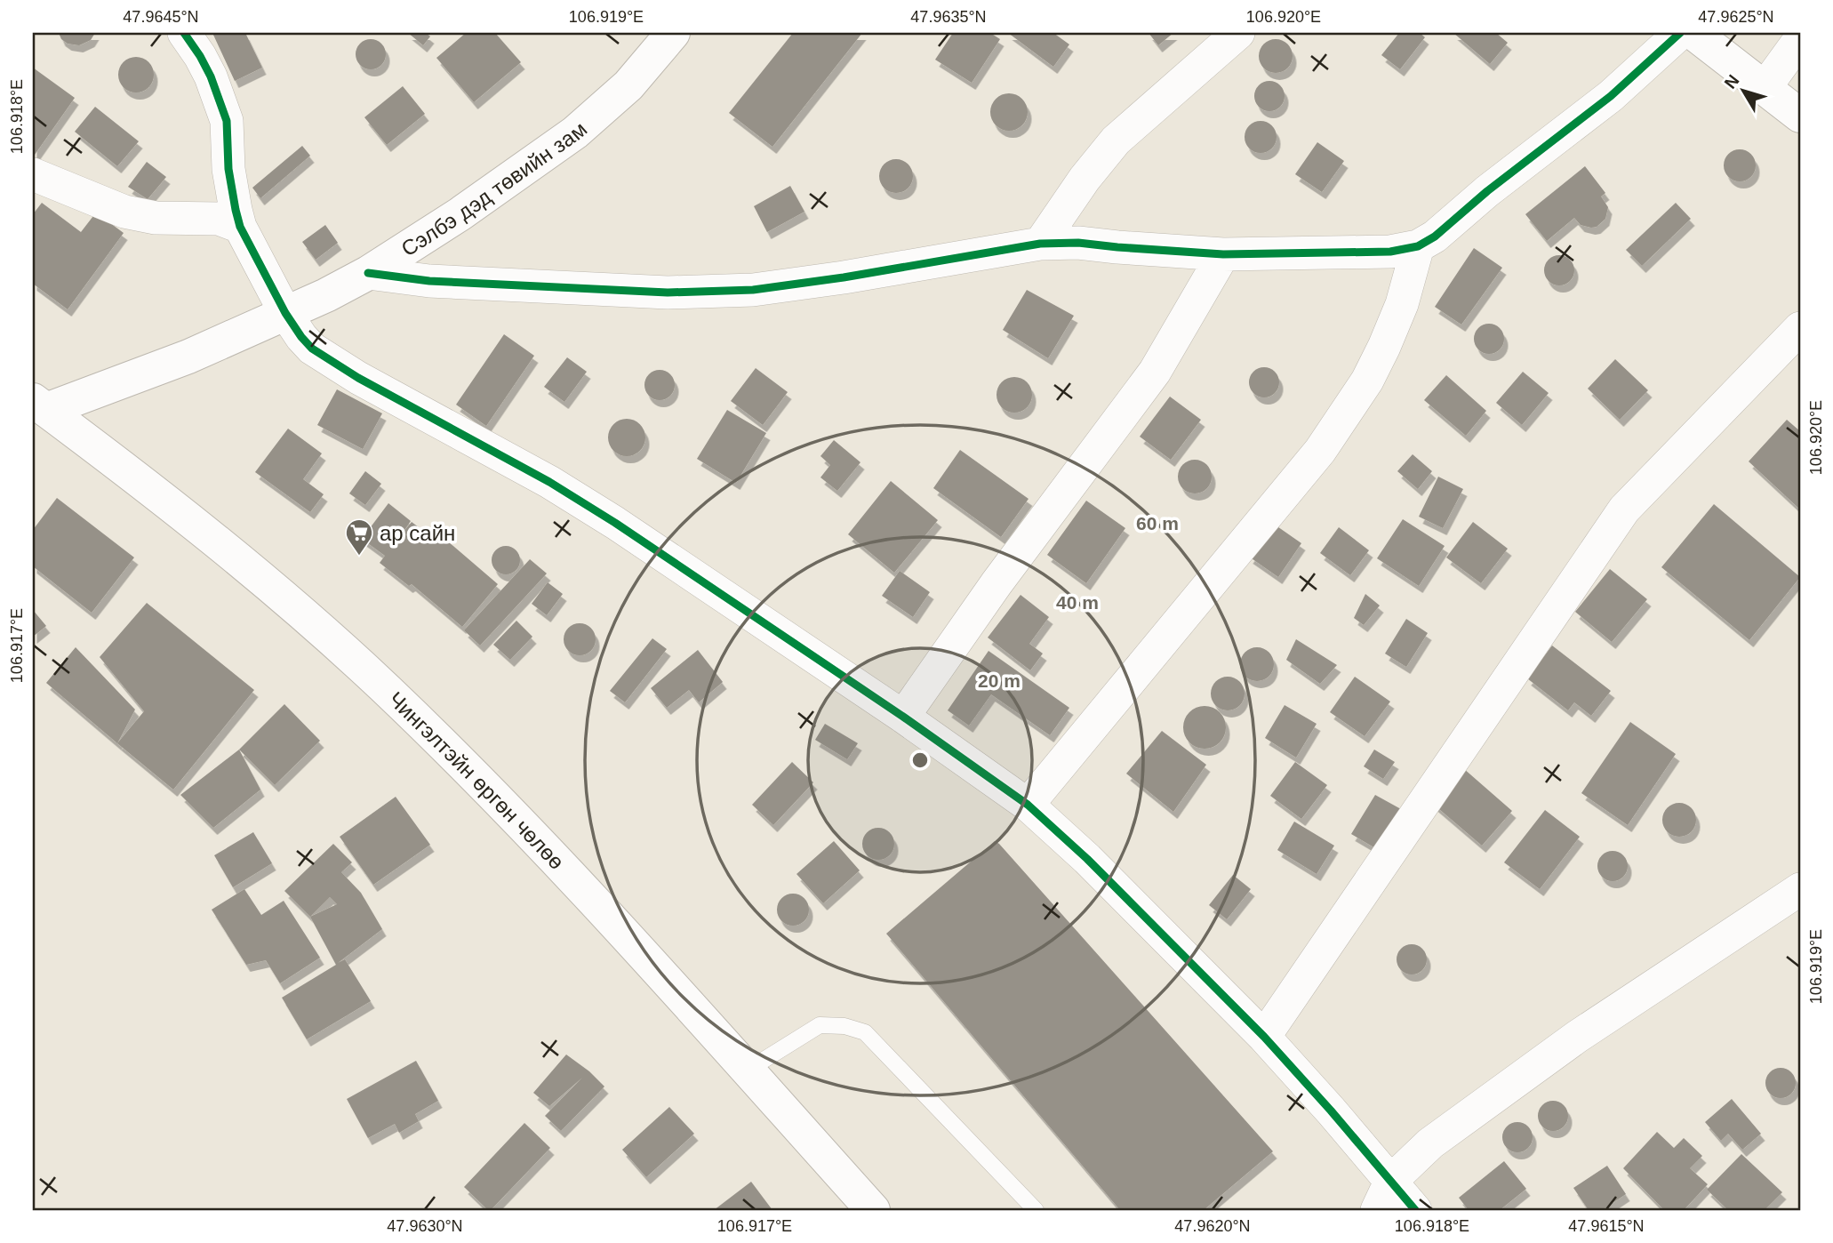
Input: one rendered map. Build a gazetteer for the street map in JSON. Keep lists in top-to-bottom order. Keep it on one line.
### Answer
{"streets":{"main road":["Сэлбэ дэд төвийн зам","Чингэлтэйн өргөн чөлөө"]},"crossings":[["Сэлбэ дэд төвийн зам","Чингэлтэйн өргөн чөлөө"]],"places":{"supermarket":["ар сайн"]},"north":"top left","coordinates":["47.9645°N","106.919°E","47.9635°N","106.920°E","47.9625°N","106.918°E","106.917°E","47.9630°N","47.9620°N","47.9615°N"],"rings":["60 m","40 m","20 m"]}
